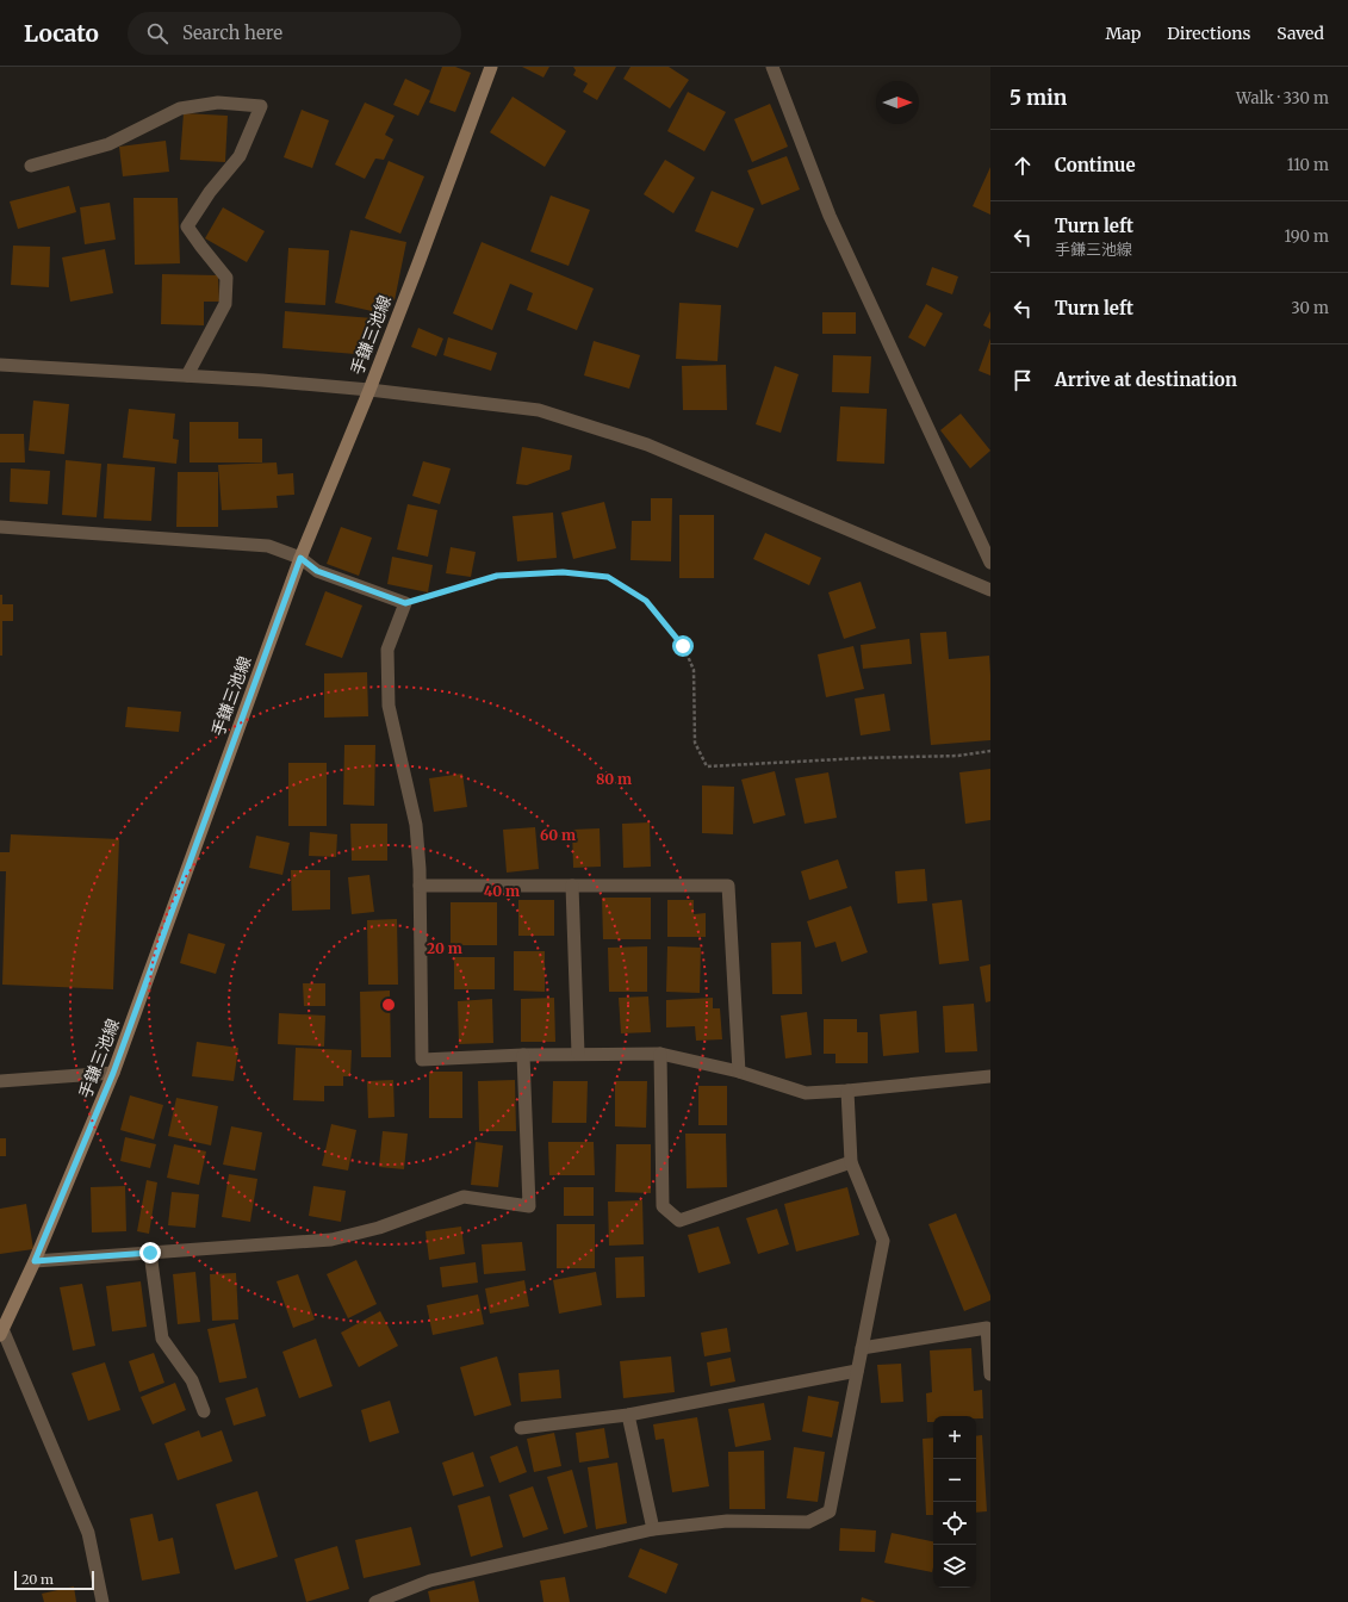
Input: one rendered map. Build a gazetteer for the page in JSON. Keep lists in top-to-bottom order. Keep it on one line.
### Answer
{"streets":{"main road":["手鎌三池線"]},"scale_bar":"20 m","north":"right","page":{"header":"Locato","search":"Search here","nav":["Map","Directions","Saved"],"heading":["5 min","Walk · 330 m"],"list":[["Continue","110 m"],["Turn left","手鎌三池線","190 m"],["Turn left","30 m"],"Arrive at destination"],"map_buttons":["+","−"],"scale":"20 m"},"rings":["80 m","60 m","40 m","20 m"]}
